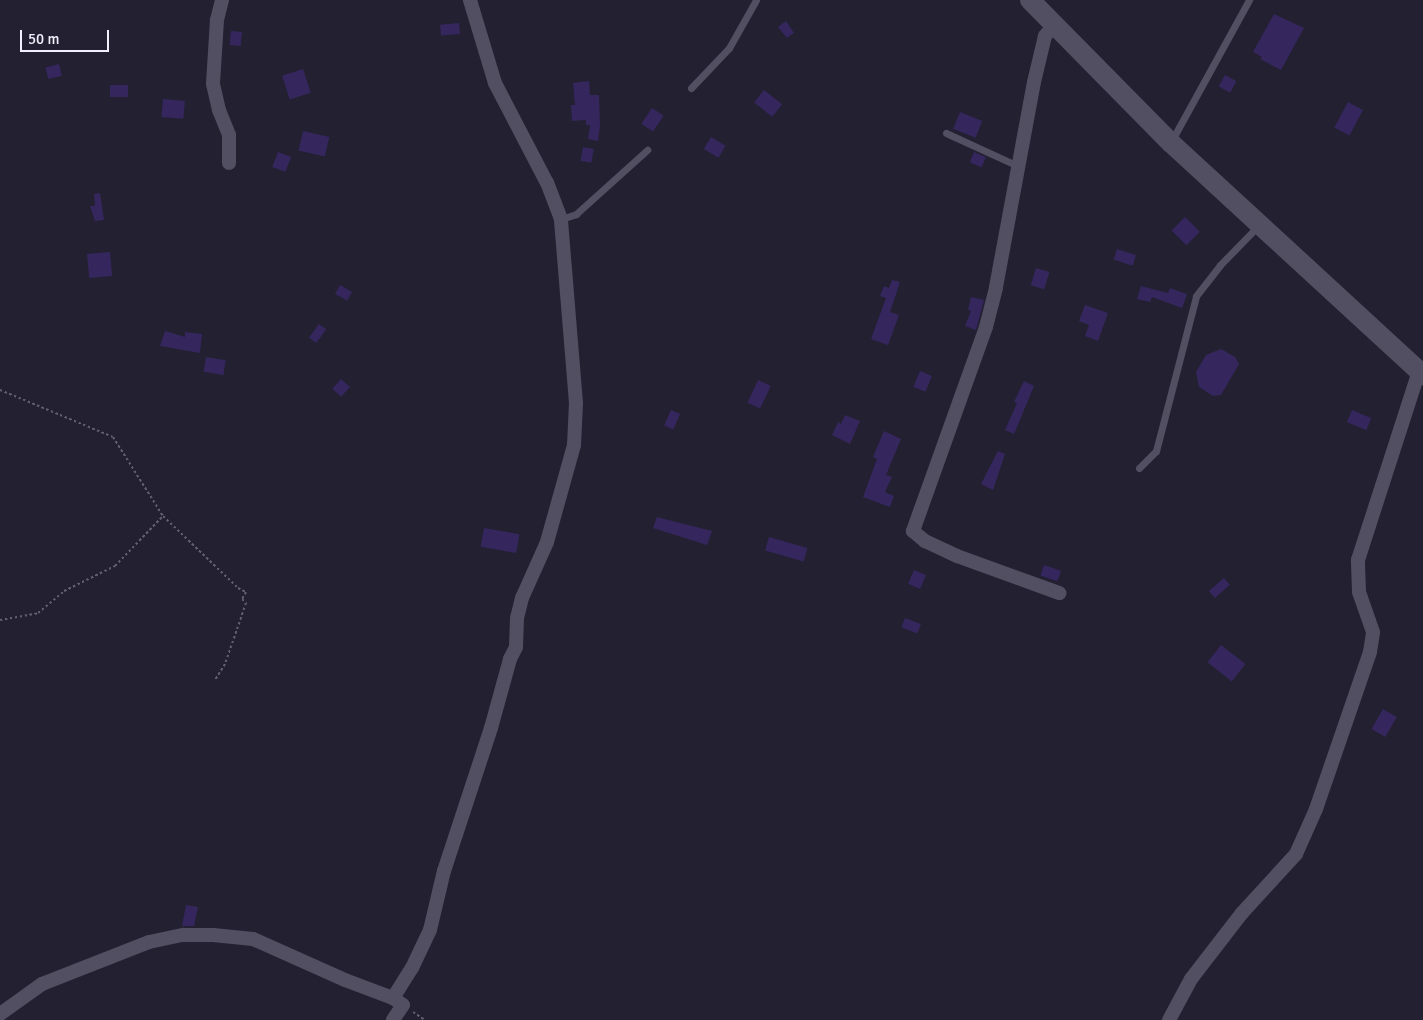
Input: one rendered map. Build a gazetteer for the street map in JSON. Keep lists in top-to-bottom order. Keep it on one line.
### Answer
{"scale_bar":"50 m"}
